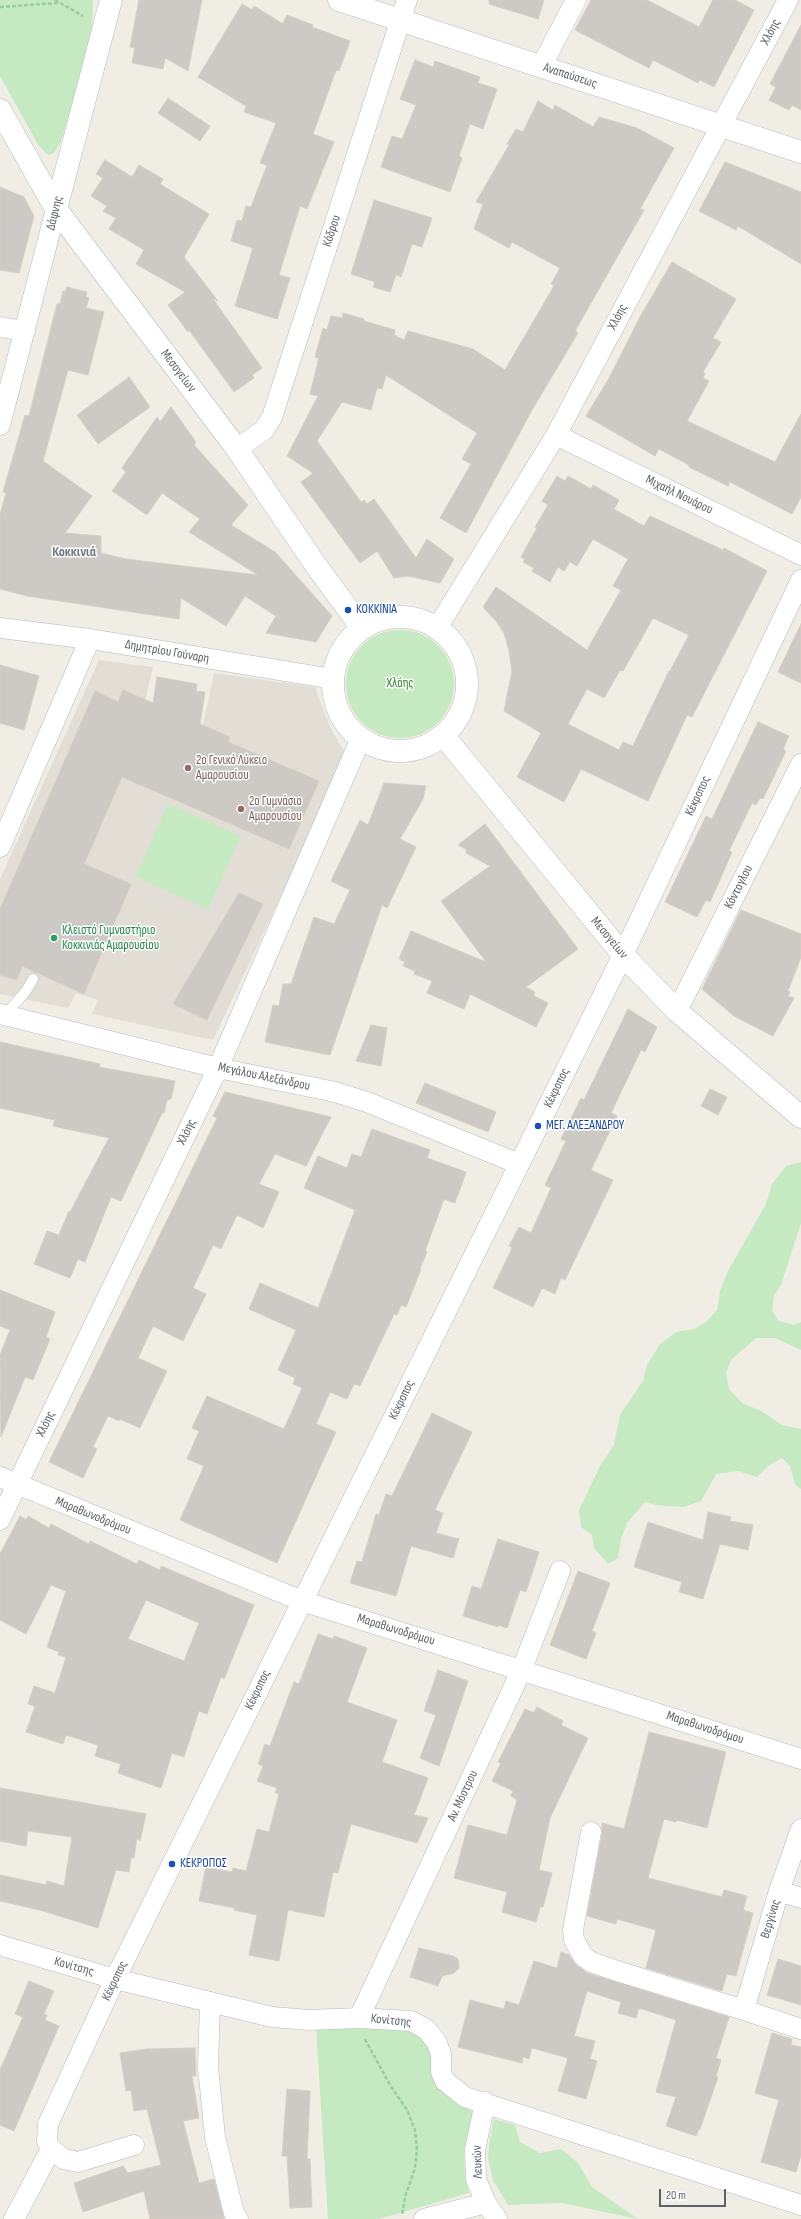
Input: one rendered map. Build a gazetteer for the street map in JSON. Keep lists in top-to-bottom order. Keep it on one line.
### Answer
{"streets":{"street":["Χλόης","Αναπαύσεως","Δάφνης","Κόδρου","Μεσογείων","Μιχαήλ Νουάρου","Δημητρίου Γούναρη","Κέκροπος","Κόντογλου","Μεγάλου Αλεξάνδρου","Μαραθωνοδρόμου","Αν. Μόστρου","Βεργίνας","Κονίτσης","Λευκών"]},"crossings":[["Χλόης","Αναπαύσεως"],["Χλόης","Μεσογείων"],["Χλόης","Μιχαήλ Νουάρου"],["Χλόης","Δημητρίου Γούναρη"],["Χλόης","Μεγάλου Αλεξάνδρου"],["Χλόης","Μαραθωνοδρόμου"],["Αναπαύσεως","Κόδρου"],["Δάφνης","Μεσογείων"],["Κόδρου","Μεσογείων"],["Μεσογείων","Δημητρίου Γούναρη"],["Μεσογείων","Κέκροπος"],["Μεσογείων","Κόντογλου"],["Κέκροπος","Μεγάλου Αλεξάνδρου"],["Κέκροπος","Μαραθωνοδρόμου"],["Κέκροπος","Κονίτσης"],["Μαραθωνοδρόμου","Αν. Μόστρου"],["Αν. Μόστρου","Κονίτσης"],["Κονίτσης","Λευκών"]],"districts":["Κοκκινιά"],"parks":["Χλόης"],"places":["ΚΟΚΚΙΝΙΑ","2ο Γενικό Λύκειο Αμαρουσίου","2ο Γυμνάσιο Αμαρουσίου","Κλειστό Γυμναστήριο Κοκκινιάς Αμαρουσίου","ΜΕΓ. ΑΛΕΞΑΝΔΡΟΥ","ΚΕΚΡΟΠΟΣ"],"scale_bar":"20 m"}
